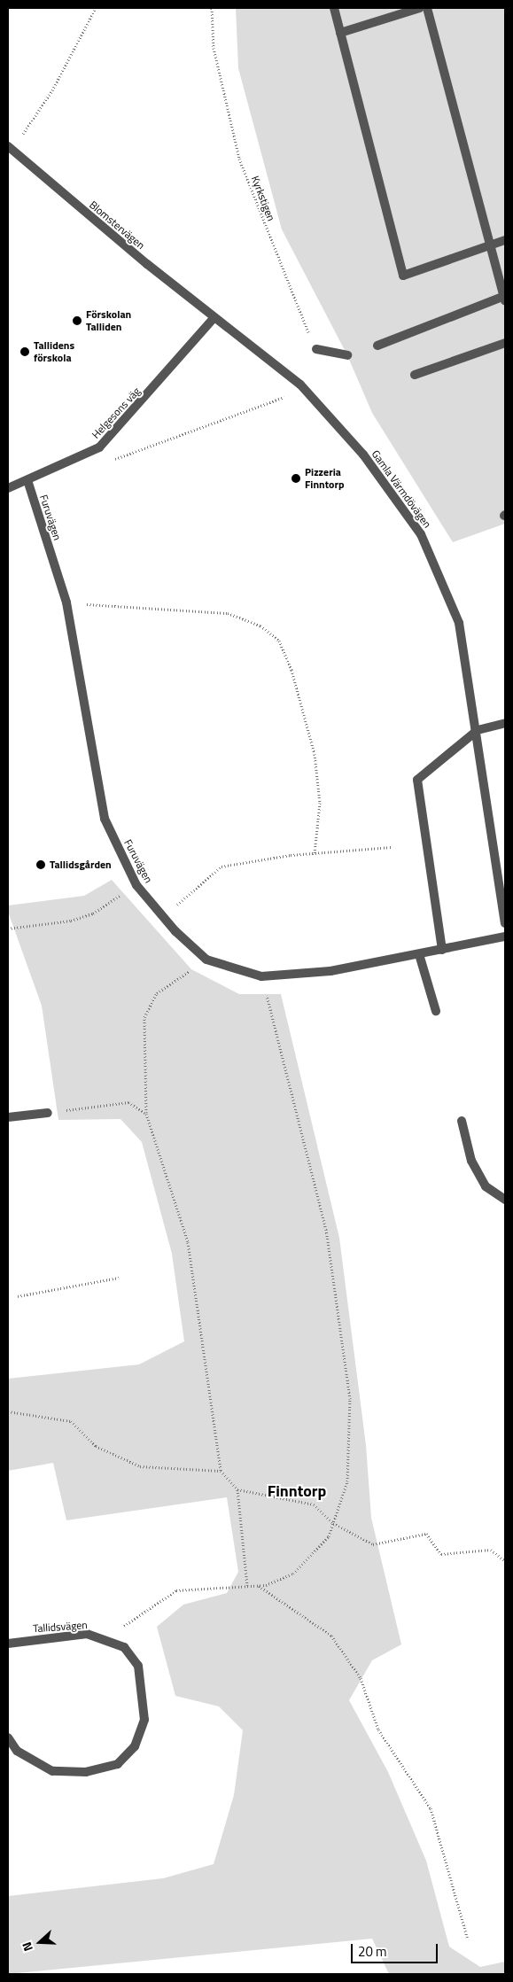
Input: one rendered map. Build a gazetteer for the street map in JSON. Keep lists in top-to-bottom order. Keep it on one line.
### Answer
{"streets":{"street":["Blomstervägen","Helgesons väg","Gamla Värmdövägen","Furuvägen","Tallidsvägen"],"path":["Kyrkstigen"]},"crossings":[["Blomstervägen","Helgesons väg"],["Blomstervägen","Gamla Värmdövägen"],["Helgesons väg","Gamla Värmdövägen"],["Helgesons väg","Furuvägen"]],"districts":["Finntorp"],"places":["Förskolan Talliden","Tallidens förskola","Pizzeria Finntorp","Tallidsgården"],"scale_bar":"20 m","north":"left"}
